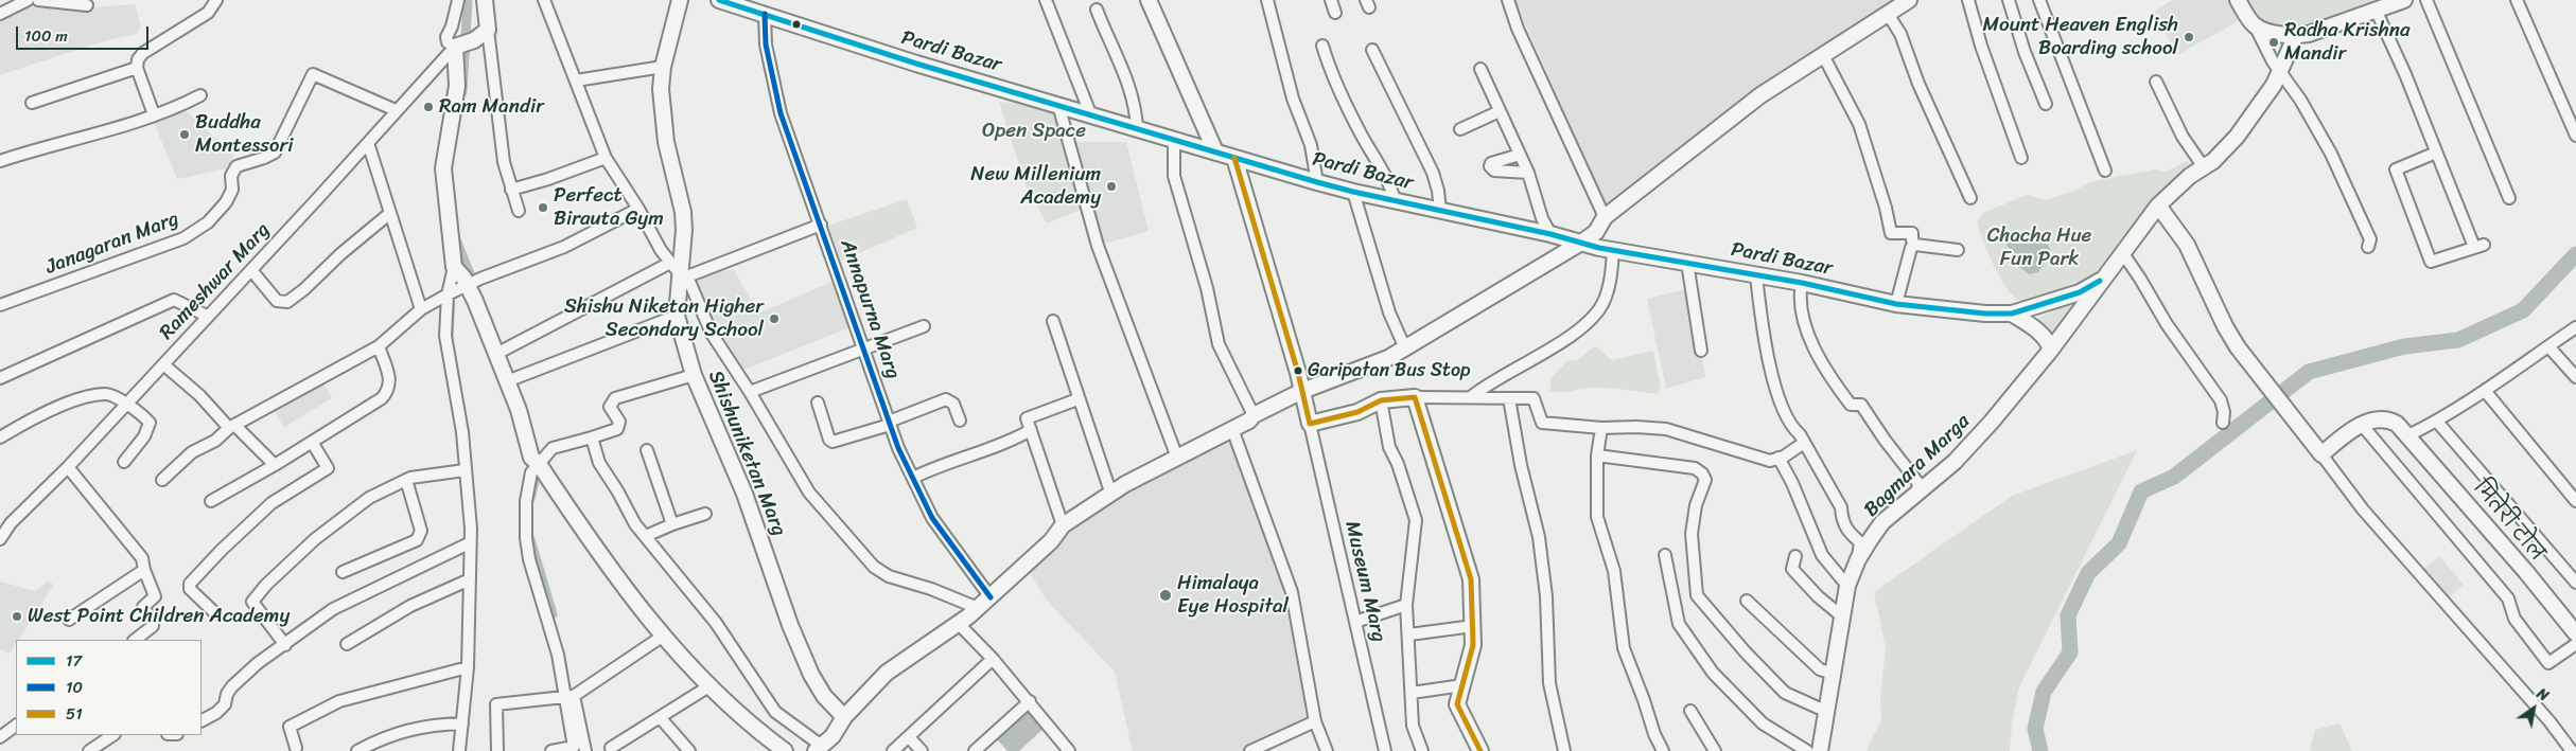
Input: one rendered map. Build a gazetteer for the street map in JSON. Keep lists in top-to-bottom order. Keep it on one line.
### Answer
{"streets":{"main road":["Pardi Bazar","Shishuniketan Marg","Bagmara Marga","मितेरी टोल"],"street":["Janagaran Marg","Rameshwar Marg","Annapurna Marg","Museum Marg"]},"crossings":[["Pardi Bazar","Annapurna Marg"],["Pardi Bazar","Bagmara Marga"],["Janagaran Marg","Rameshwar Marg"]],"parks":["Open Space","Chacha Hue Fun Park"],"places":["Mount Heaven English Boarding school","Radha Krishna Mandir","Ram Mandir","Buddha Montessori","New Millenium Academy","Perfect Birauta Gym","Shishu Niketan Higher Secondary School","Garipatan Bus Stop","Himalaya Eye Hospital","West Point Children Academy"],"lines":["transit line 17","transit line 10","transit line 51"],"legend":["17","10","51"],"scale_bar":"100 m","north":"top right"}
